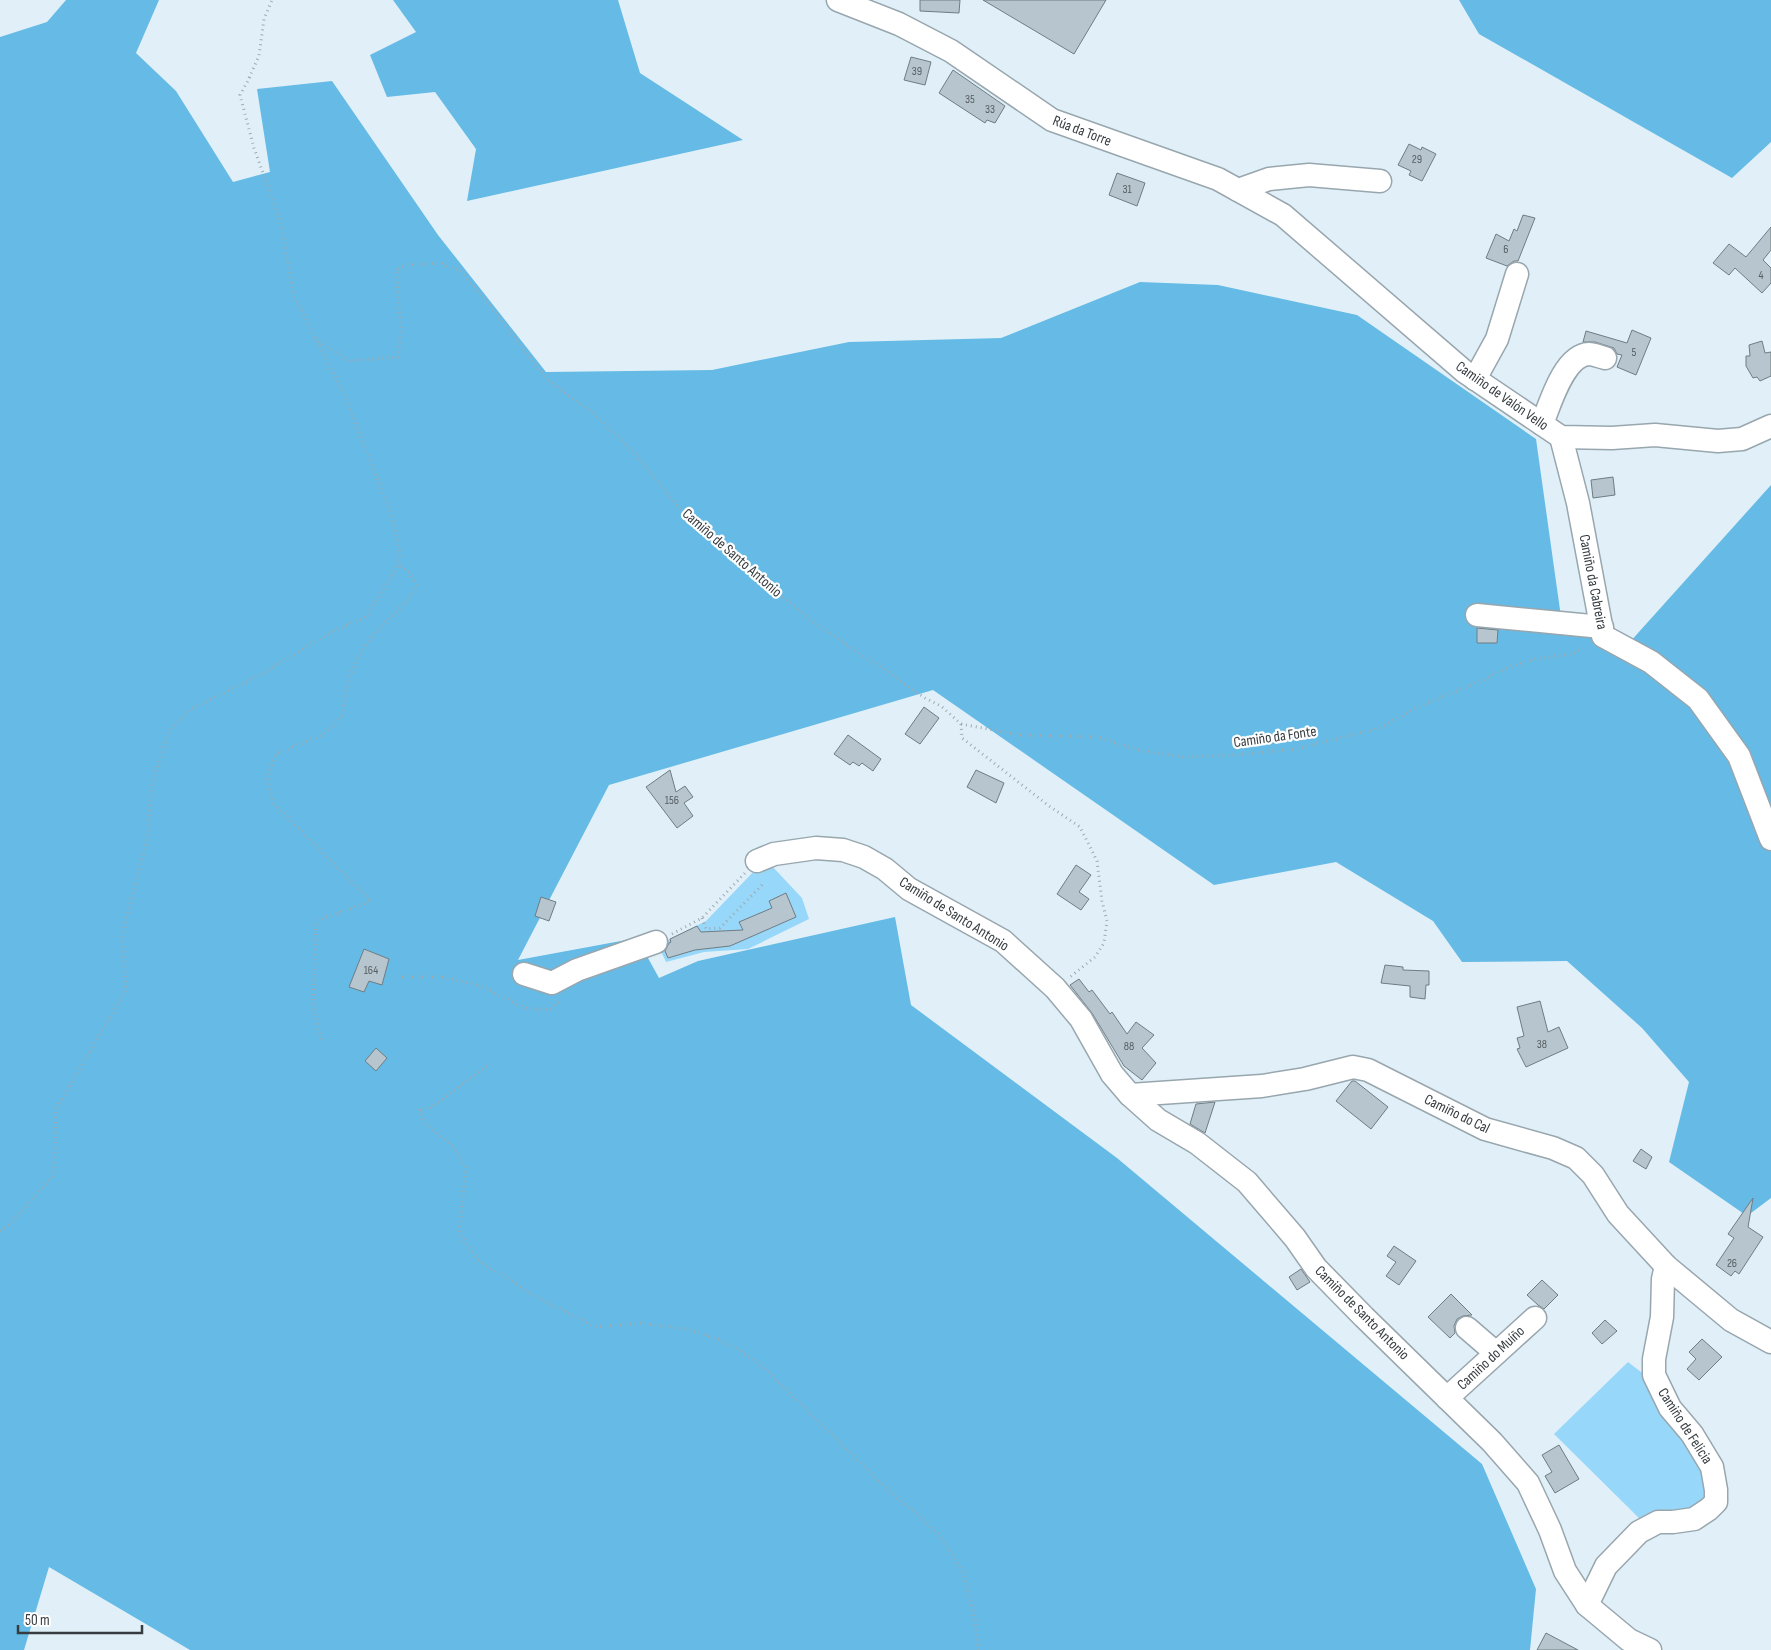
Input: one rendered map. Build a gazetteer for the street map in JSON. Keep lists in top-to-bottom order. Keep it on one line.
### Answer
{"streets":{"street":["Rúa da Torre","Camiño de Valón Vello","Camiño de Santo Antonio","Camiño da Cabreira","Camiño do Cal","Camiño do Muíño","Camiño de Felicia"],"path":["Camiño da Fonte"]},"crossings":[["Rúa da Torre","Camiño de Valón Vello"],["Camiño de Valón Vello","Camiño da Cabreira"],["Camiño de Santo Antonio","Camiño da Fonte"],["Camiño de Santo Antonio","Camiño do Cal"],["Camiño de Santo Antonio","Camiño do Muíño"],["Camiño de Santo Antonio","Camiño de Felicia"],["Camiño da Cabreira","Camiño da Fonte"],["Camiño do Cal","Camiño de Felicia"]],"house_numbers":["39","35","33","29","31","6","4","5","156","164","38","88","26"],"scale_bar":"50 m"}
